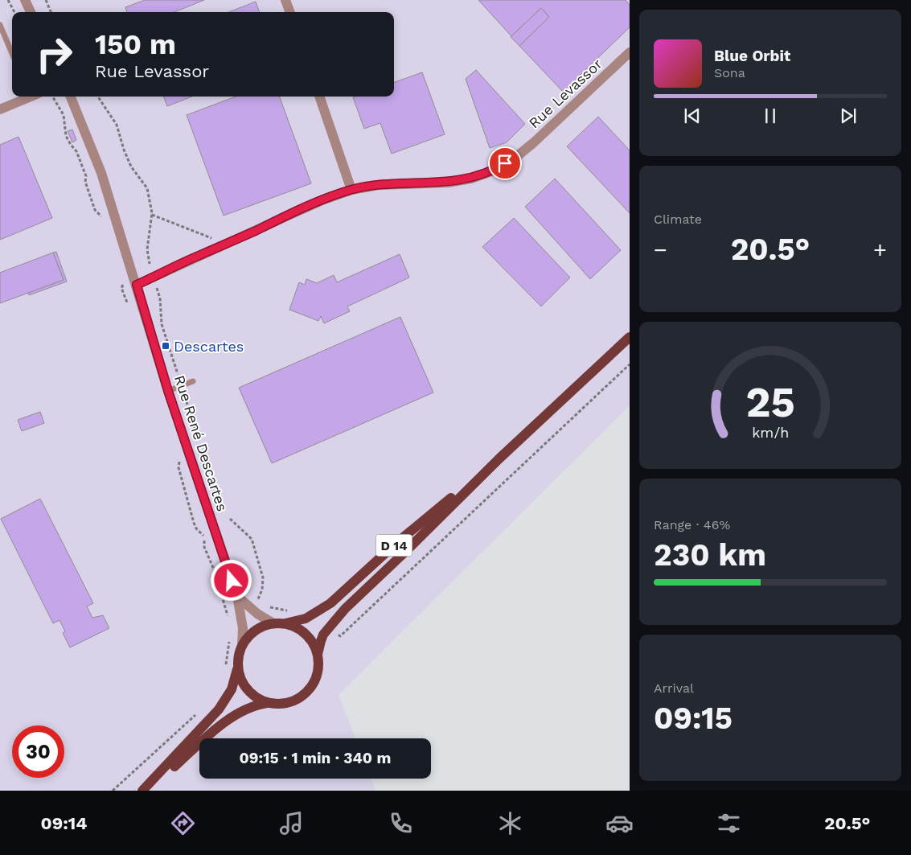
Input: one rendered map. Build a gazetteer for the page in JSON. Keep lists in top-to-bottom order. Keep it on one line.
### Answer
{"streets":{"main road":["D 14"],"street":["Rue Levassor","Rue René Descartes"]},"crossings":[["Rue Levassor","Rue René Descartes"],["Rue René Descartes","D 14"]],"places":{"transit":["Descartes"]},"page":{"turn":["150 m","Rue Levassor"],"song":["Blue Orbit","Sona"],"tile":["Climate",["Range · 46%","230 km"],["Arrival","09:15"]],"heat":["−","20.5°","+"],"limit":"30","trip":"09:15 · 1 min · 340 m","tabs":["09:14","20.5°"],"gauge":["25","km/h"]}}
